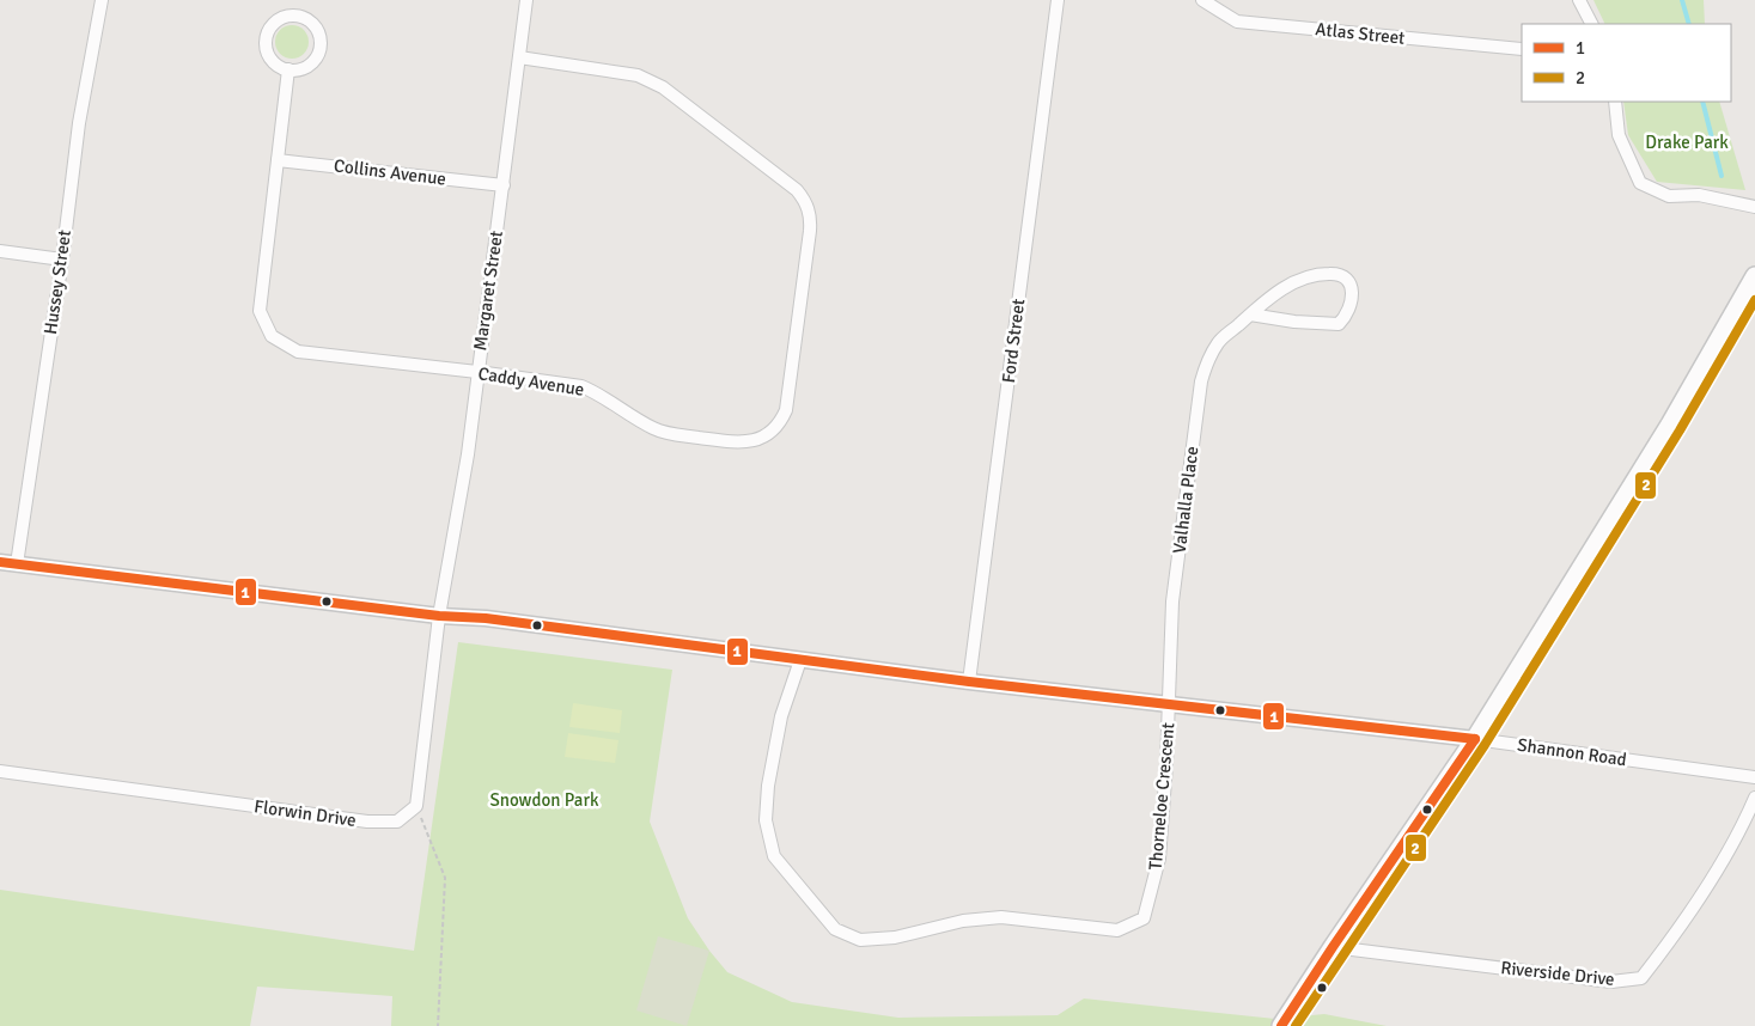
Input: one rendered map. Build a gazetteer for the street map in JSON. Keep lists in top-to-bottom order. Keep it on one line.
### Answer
{"streets":{"street":["Atlas Street","Collins Avenue","Hussey Street","Margaret Street","Ford Street","Caddy Avenue","Valhalla Place","Shannon Road","Thorneloe Crescent","Florwin Drive","Riverside Drive"]},"crossings":[["Collins Avenue","Margaret Street"],["Collins Avenue","Caddy Avenue"],["Hussey Street","Shannon Road"],["Margaret Street","Caddy Avenue"],["Margaret Street","Shannon Road"],["Ford Street","Shannon Road"],["Valhalla Place","Shannon Road"],["Valhalla Place","Thorneloe Crescent"],["Shannon Road","Thorneloe Crescent"]],"parks":["Drake Park","Snowdon Park"],"lines":["transit line 2","transit line 1"],"legend":["1","2"]}
